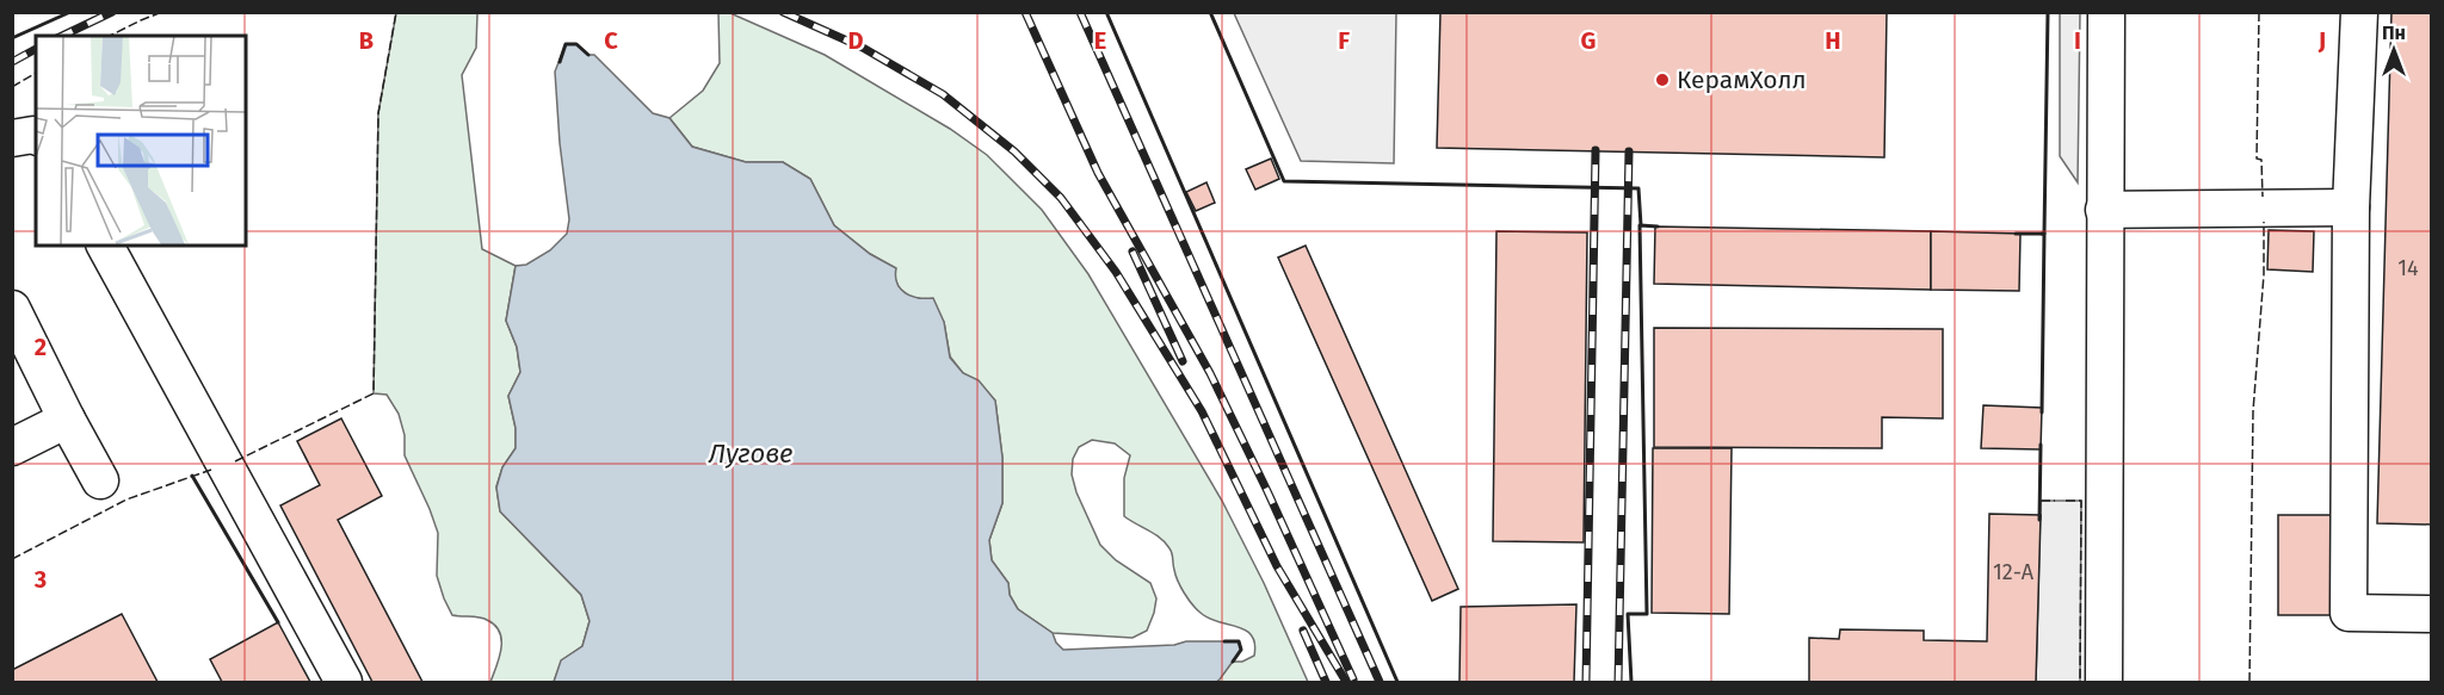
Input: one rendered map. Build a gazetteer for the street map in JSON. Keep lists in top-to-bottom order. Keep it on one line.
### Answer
{"water":["Лугове"],"places":["КерамХолл"],"house_numbers":["14","12-А"],"north":"top","grid":{"columns":["B","C","D","E","F","G","H","I","J"],"rows":["2","3"]}}
